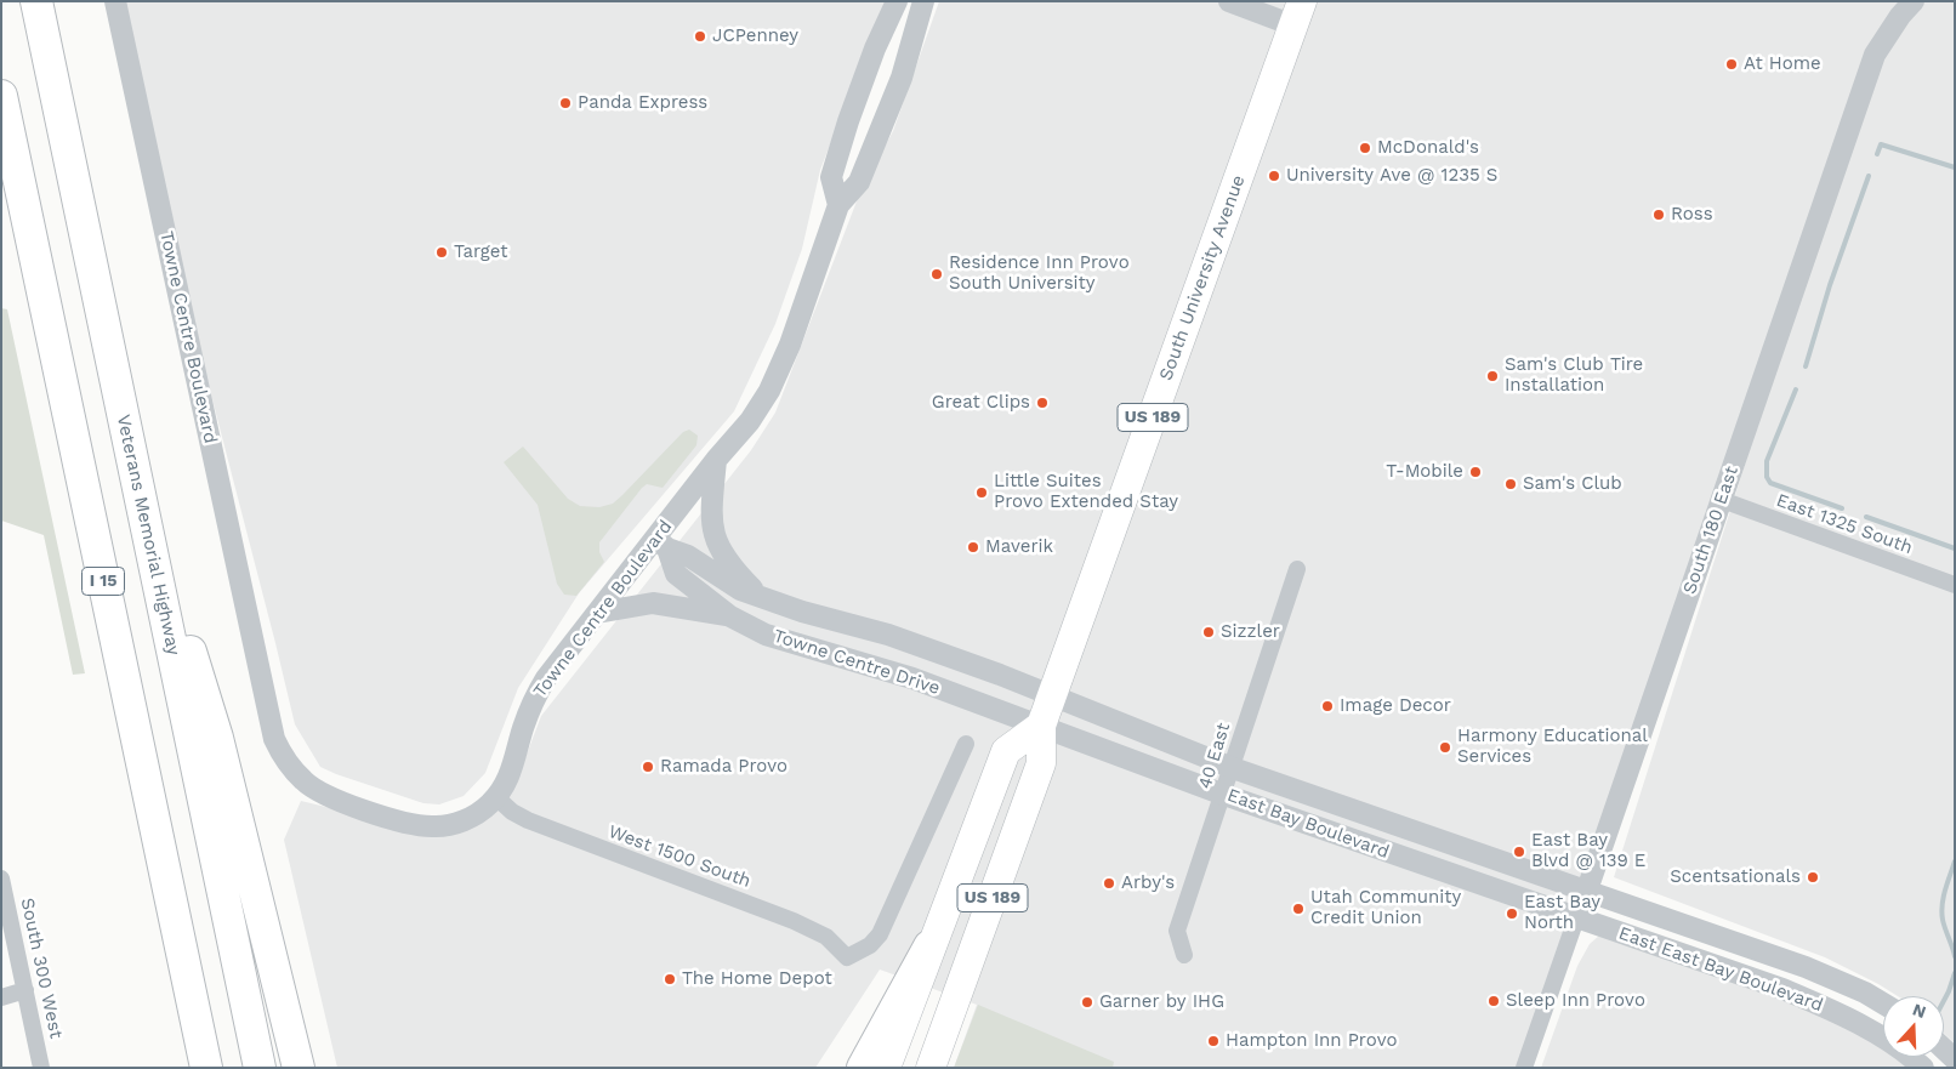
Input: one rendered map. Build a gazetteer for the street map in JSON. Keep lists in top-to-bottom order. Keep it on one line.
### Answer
{"streets":{"highway":["South University Avenue","US 189","Veterans Memorial Highway","I 15"],"street":["Towne Centre Boulevard","East 1325 South","South 180 East","Towne Centre Drive","40 East","East Bay Boulevard","West 1500 South","South 300 West","East East Bay Boulevard"]},"crossings":[["South University Avenue","US 189"],["South University Avenue","Towne Centre Drive"],["South University Avenue","East Bay Boulevard"],["Towne Centre Boulevard","Towne Centre Drive"],["Towne Centre Boulevard","West 1500 South"],["US 189","Towne Centre Drive"],["US 189","East Bay Boulevard"],["East 1325 South","South 180 East"],["South 180 East","East Bay Boulevard"],["South 180 East","East East Bay Boulevard"],["Towne Centre Drive","East Bay Boulevard"],["40 East","East Bay Boulevard"],["East Bay Boulevard","East East Bay Boulevard"]],"places":["JCPenney","At Home","Panda Express","McDonald's","University Ave @ 1235 S","Ross","Target","Residence Inn Provo South University","Sam's Club Tire Installation","Great Clips","T-Mobile","Sam's Club","Little Suites Provo Extended Stay","Maverik","Sizzler","Image Decor","Harmony Educational Services","Ramada Provo","East Bay Blvd @ 139 E","Scentsationals","Arby's","Utah Community Credit Union","East Bay North","The Home Depot","Sleep Inn Provo","Garner by IHG","Hampton Inn Provo"],"north":"top"}
